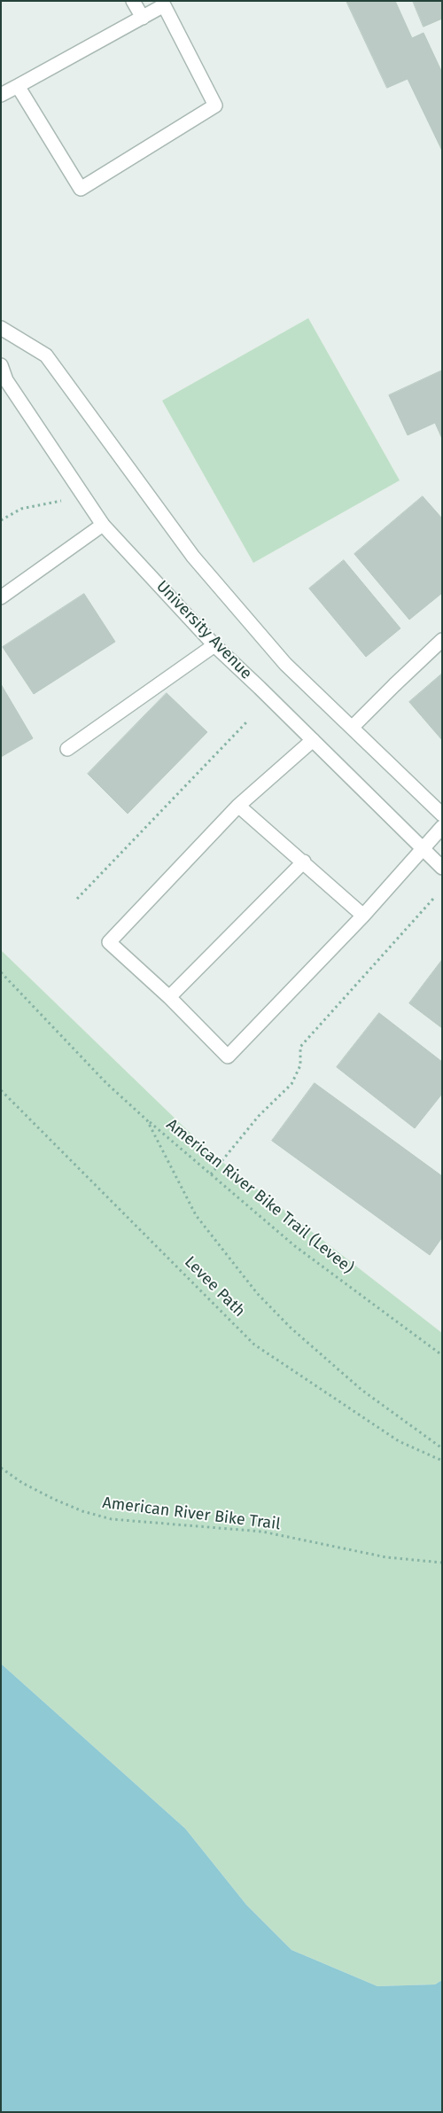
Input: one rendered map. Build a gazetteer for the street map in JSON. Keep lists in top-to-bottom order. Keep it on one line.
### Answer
{"streets":{"street":["University Avenue"],"path":["American River Bike Trail (Levee)","Levee Path","American River Bike Trail"]}}
